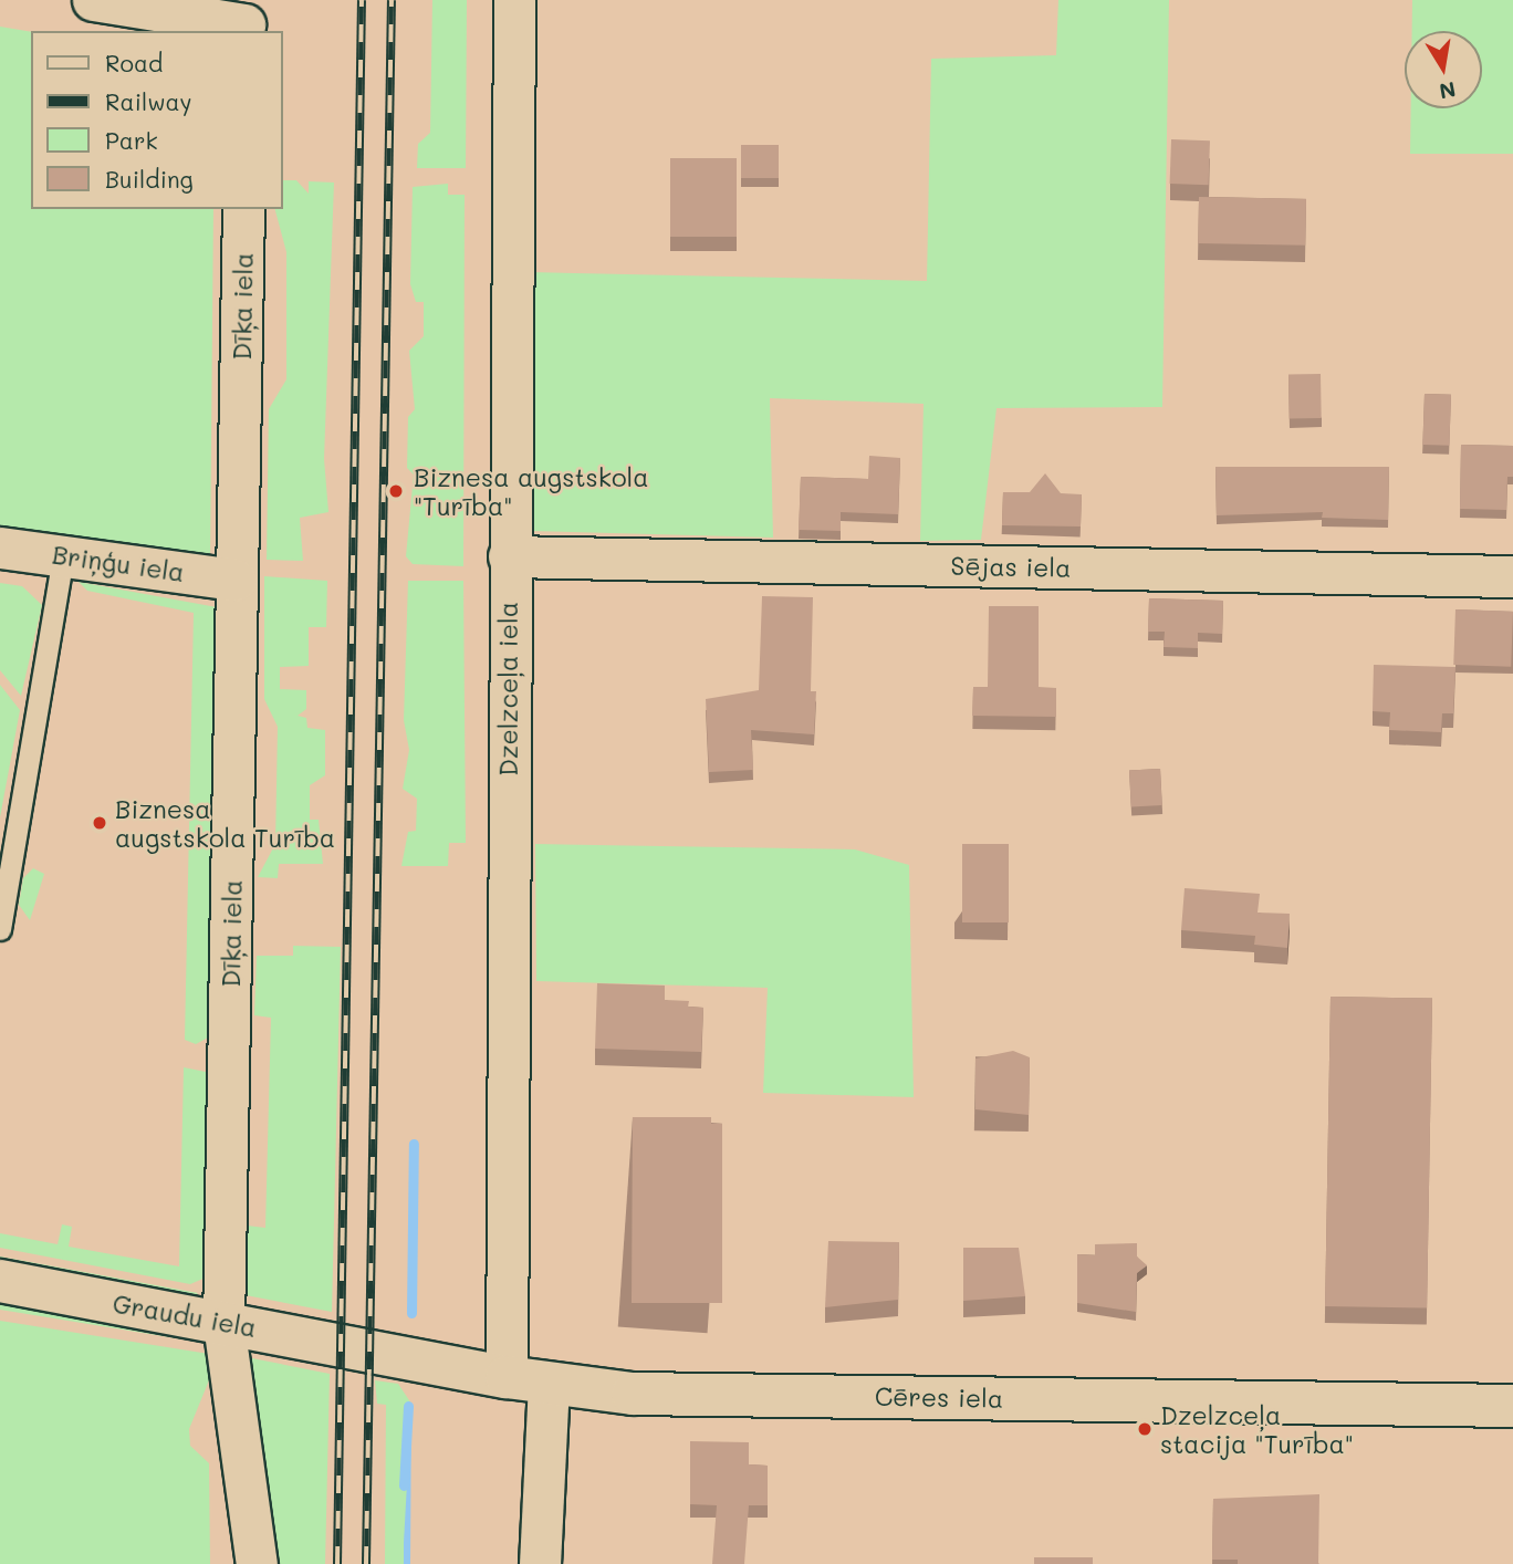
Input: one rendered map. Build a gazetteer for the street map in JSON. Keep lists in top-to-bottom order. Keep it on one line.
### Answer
{"streets":{"main road":["Graudu iela","Cēres iela"],"street":["Dīķa iela","Briņģu iela","Sējas iela","Dzelzceļa iela"]},"crossings":[["Dīķa iela","Briņģu iela"],["Dīķa iela","Graudu iela"],["Sējas iela","Dzelzceļa iela"],["Dzelzceļa iela","Cēres iela"],["Graudu iela","Cēres iela"]],"places":["Biznesa augstskola \"Turība\"","Biznesa augstskola Turība","Dzelzceļa stacija \"Turība\""],"legend":["Road","Railway","Park","Building"],"north":"bottom"}
